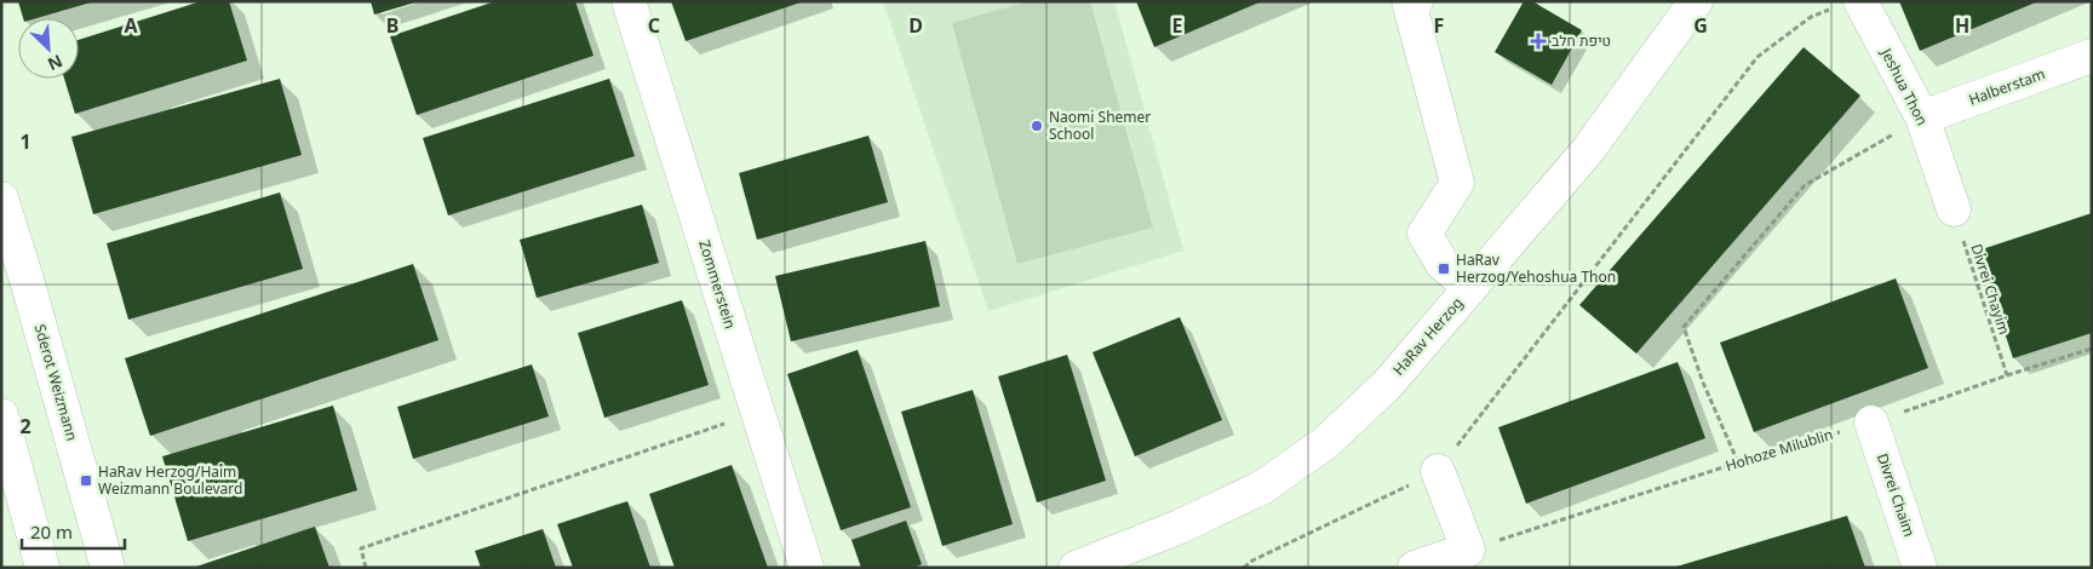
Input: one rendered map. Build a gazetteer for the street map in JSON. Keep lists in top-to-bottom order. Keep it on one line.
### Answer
{"streets":{"street":["Jeshua Thon","Halberstam","Zommerstein","HaRav Herzog","Sderot Weizmann","Divrei Chaim"],"path":["Divrei Chayim","Hohoze Milublin"]},"crossings":[["Jeshua Thon","Halberstam"],["Jeshua Thon","Divrei Chayim"],["Divrei Chayim","Hohoze Milublin"],["Hohoze Milublin","Divrei Chaim"]],"places":{"health":["טיפת חלב"],"other":["Naomi Shemer School"],"transit":["HaRav Herzog/Yehoshua Thon","HaRav Herzog/Haim Weizmann Boulevard"]},"scale_bar":"20 m","north":"bottom right","grid":{"columns":["A","B","C","D","E","F","G","H"],"rows":["1","2"]}}
